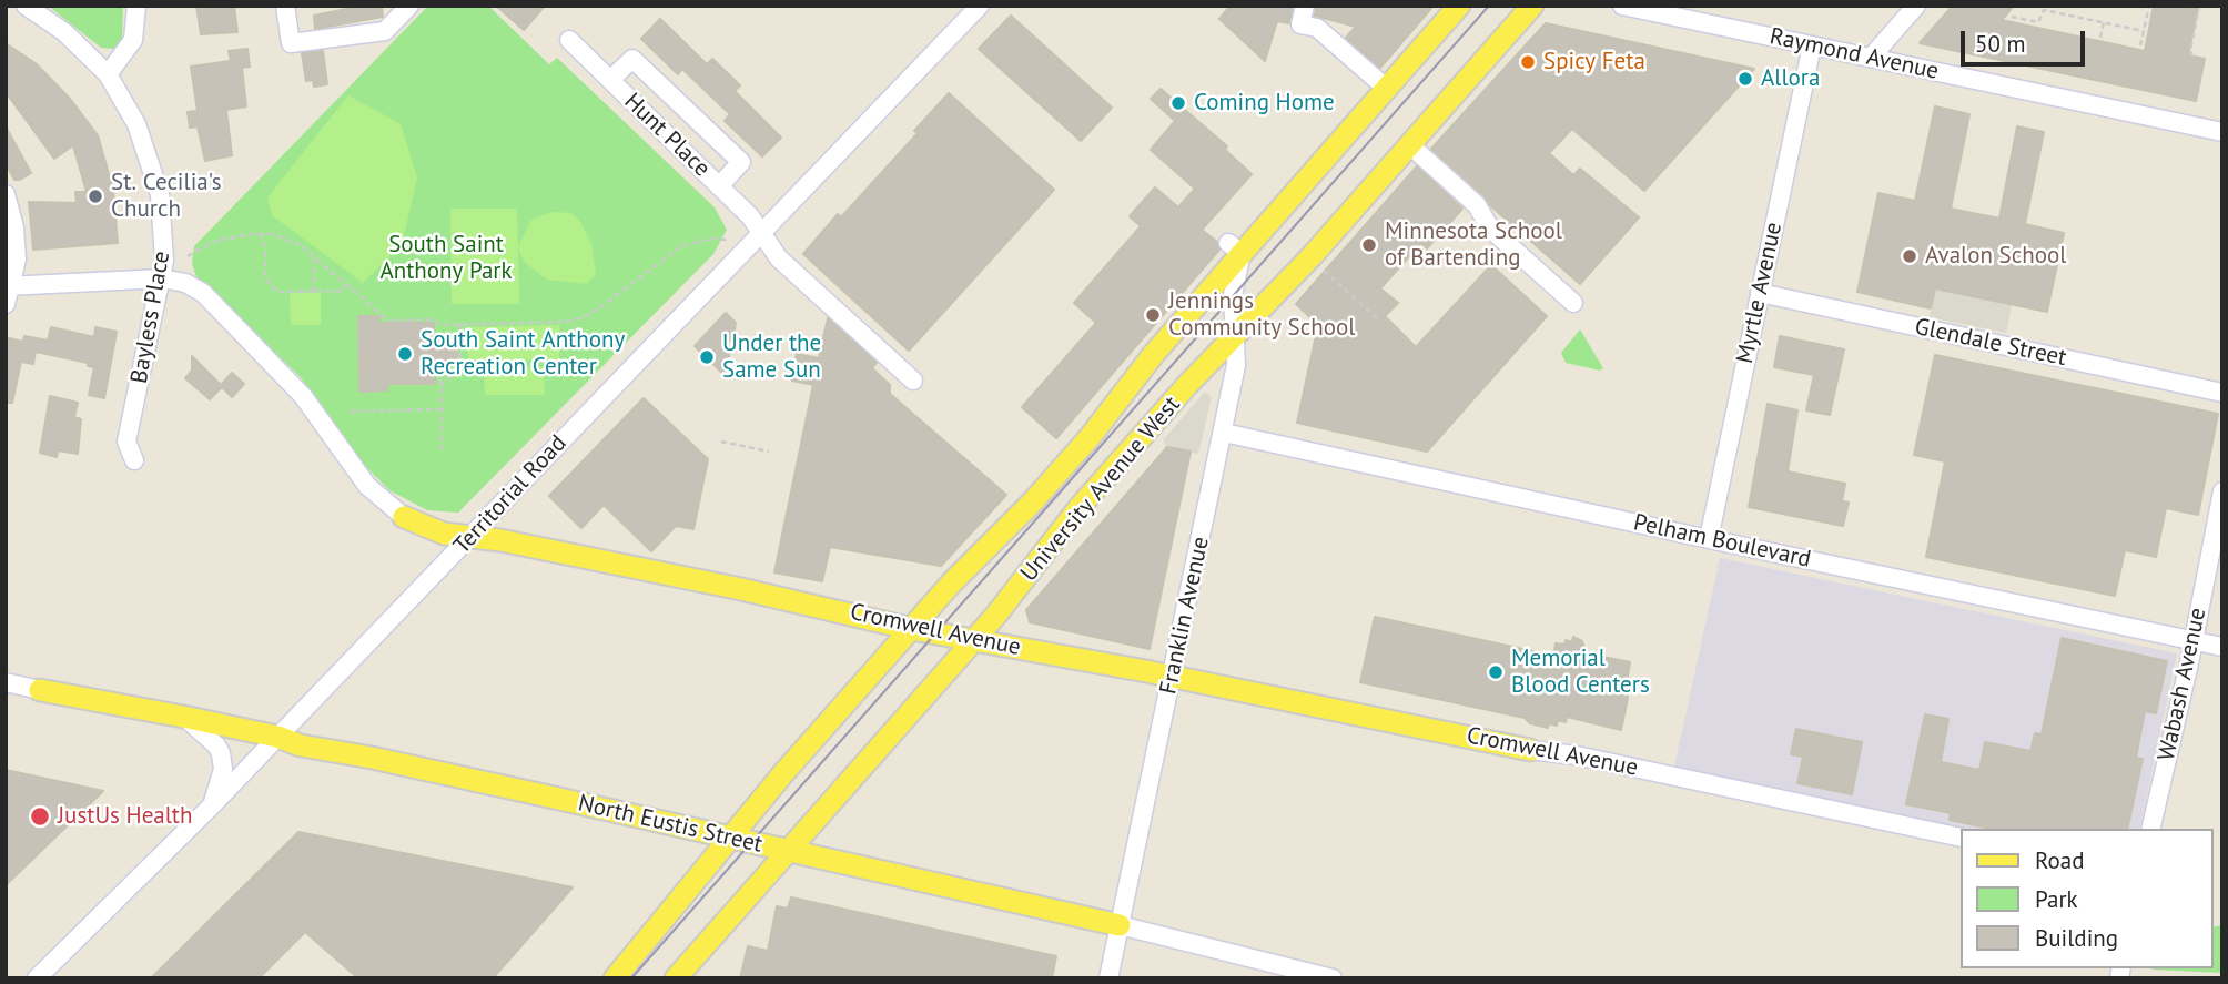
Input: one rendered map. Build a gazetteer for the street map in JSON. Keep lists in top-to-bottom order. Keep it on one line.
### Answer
{"streets":{"main road":["University Avenue West","Cromwell Avenue","North Eustis Street"],"street":["Raymond Avenue","Hunt Place","Myrtle Avenue","Bayless Place","Glendale Street","Territorial Road","Pelham Boulevard","Franklin Avenue","Wabash Avenue"]},"crossings":[["Raymond Avenue","Myrtle Avenue"],["Hunt Place","Territorial Road"],["Myrtle Avenue","Glendale Street"],["Myrtle Avenue","Pelham Boulevard"],["Bayless Place","Cromwell Avenue"],["University Avenue West","Franklin Avenue"],["University Avenue West","Cromwell Avenue"],["University Avenue West","North Eustis Street"],["Territorial Road","Cromwell Avenue"],["Territorial Road","North Eustis Street"],["Pelham Boulevard","Franklin Avenue"],["Pelham Boulevard","Wabash Avenue"],["Franklin Avenue","Cromwell Avenue"],["Franklin Avenue","North Eustis Street"]],"parks":["South Saint Anthony Park"],"places":["Spicy Feta","Allora","Coming Home","St. Cecilia's Church","Minnesota School of Bartending","Avalon School","Jennings Community School","South Saint Anthony Recreation Center","Under the Same Sun","Memorial Blood Centers","JustUs Health"],"legend":["Road","Park","Building"],"scale_bar":"50 m"}
